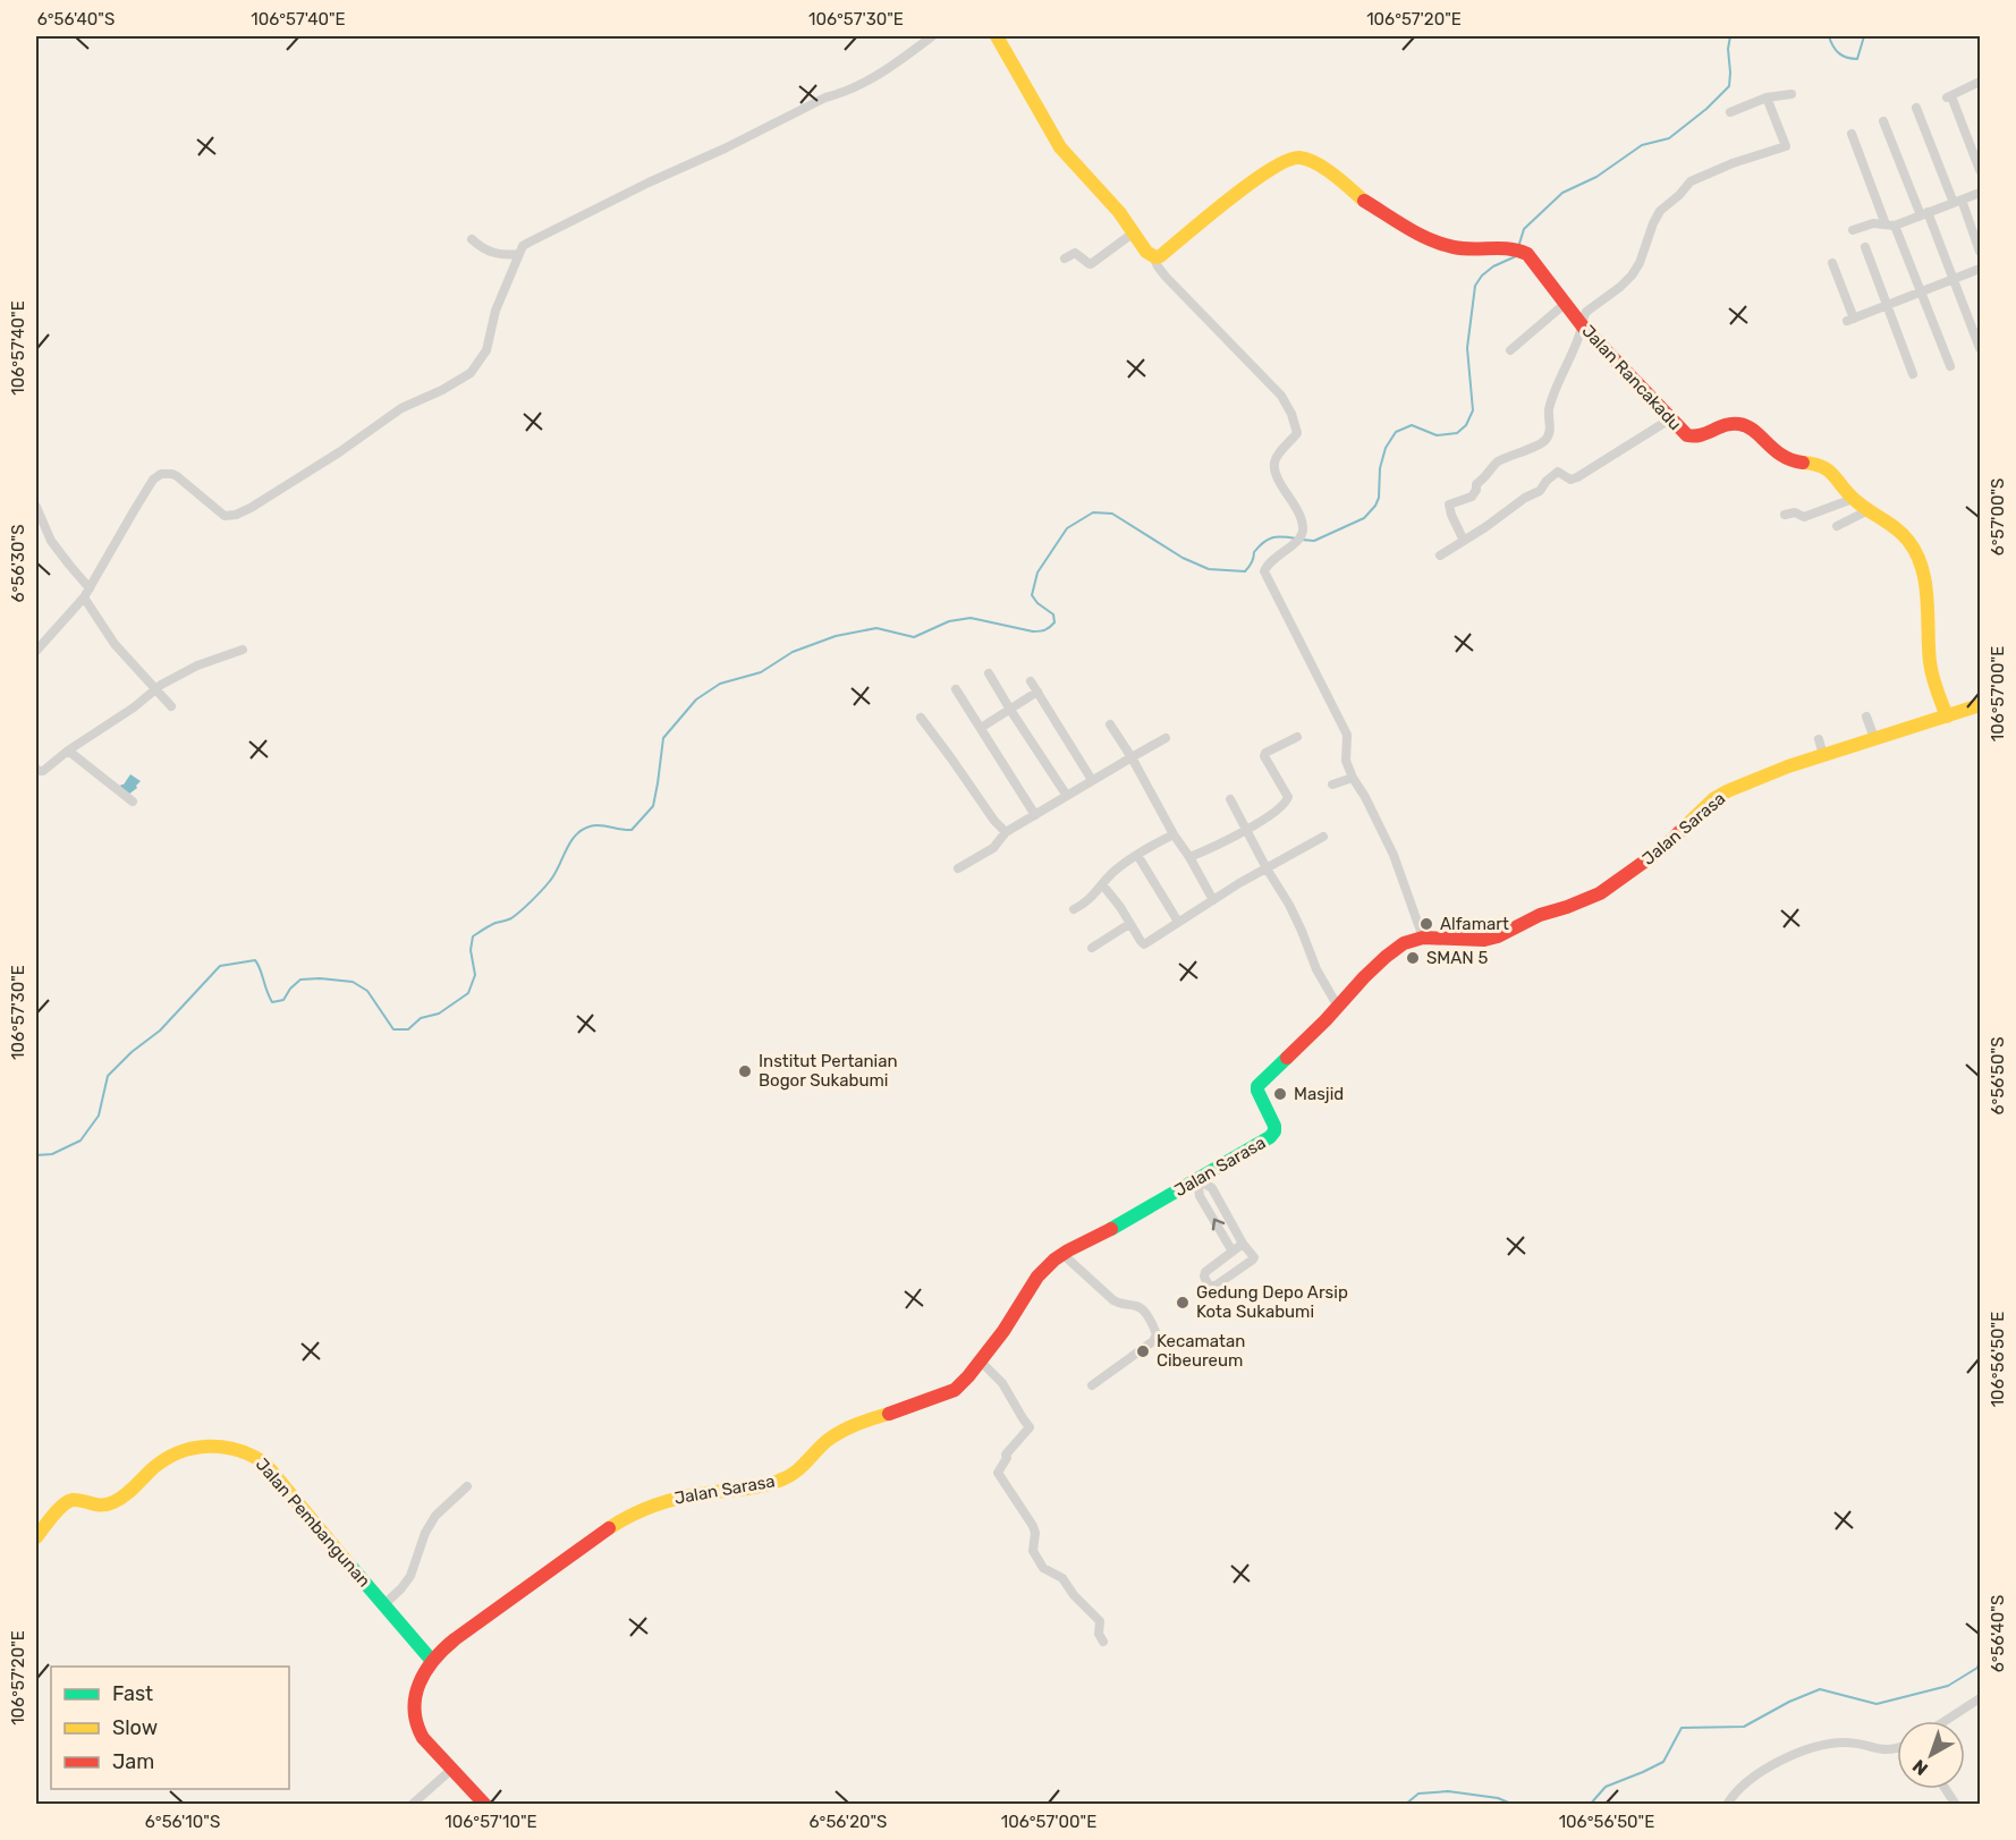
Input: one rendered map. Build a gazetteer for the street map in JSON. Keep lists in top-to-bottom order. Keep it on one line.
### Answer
{"streets":{"street":["Jalan Rancakadu","Jalan Sarasa","Jalan Pembangunan"]},"crossings":[["Jalan Rancakadu","Jalan Sarasa"],["Jalan Sarasa","Jalan Pembangunan"]],"places":["Alfamart","SMAN 5","Institut Pertanian Bogor Sukabumi","Masjid","Gedung Depo Arsip Kota Sukabumi","Kecamatan Cibeureum"],"legend":["Fast","Slow","Jam"],"north":"bottom left","coordinates":["6°56'40\"S","106°57'40\"E","106°57'30\"E","106°57'20\"E","6°57'00\"S","6°56'30\"S","106°57'00\"E","6°56'50\"S","106°56'50\"E","6°56'10\"S","106°57'10\"E","6°56'20\"S"]}
